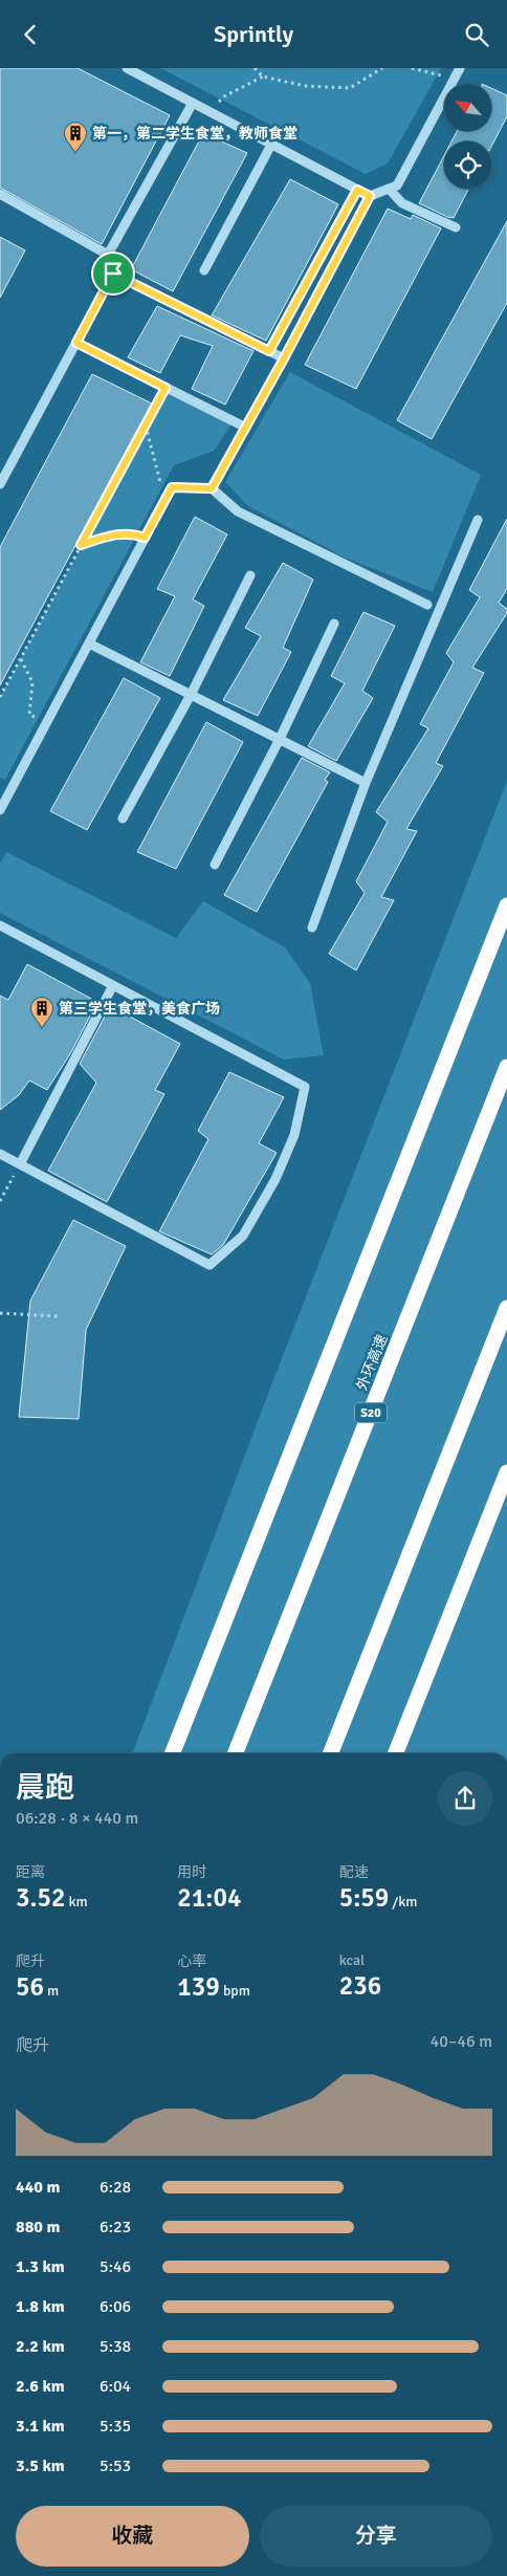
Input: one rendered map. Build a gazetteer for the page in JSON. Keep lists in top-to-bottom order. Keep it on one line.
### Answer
{"streets":{"highway":["外环高速","S20"]},"places":{"building":["第一，第二学生食堂，教师食堂","第三学生食堂，美食广场"]},"north":"top left","page":{"header":"Sprintly","heading":["晨跑","06:28 · 8 × 440 m"],"stats":[["距离","3.52 km"],["用时","21:04"],["配速","5:59 /km"],["爬升","56 m"],["心率","139 bpm"],["kcal","236"]],"chart":["爬升","40–46 m"],"list":[{"name":"440 m","note":"6:28"},{"name":"880 m","note":"6:23"},{"name":"1.3 km","note":"5:46"},{"name":"1.8 km","note":"6:06"},{"name":"2.2 km","note":"5:38"},{"name":"2.6 km","note":"6:04"},{"name":"3.1 km","note":"5:35"},{"name":"3.5 km","note":"5:53"}],"buttons":["收藏","分享"]}}
